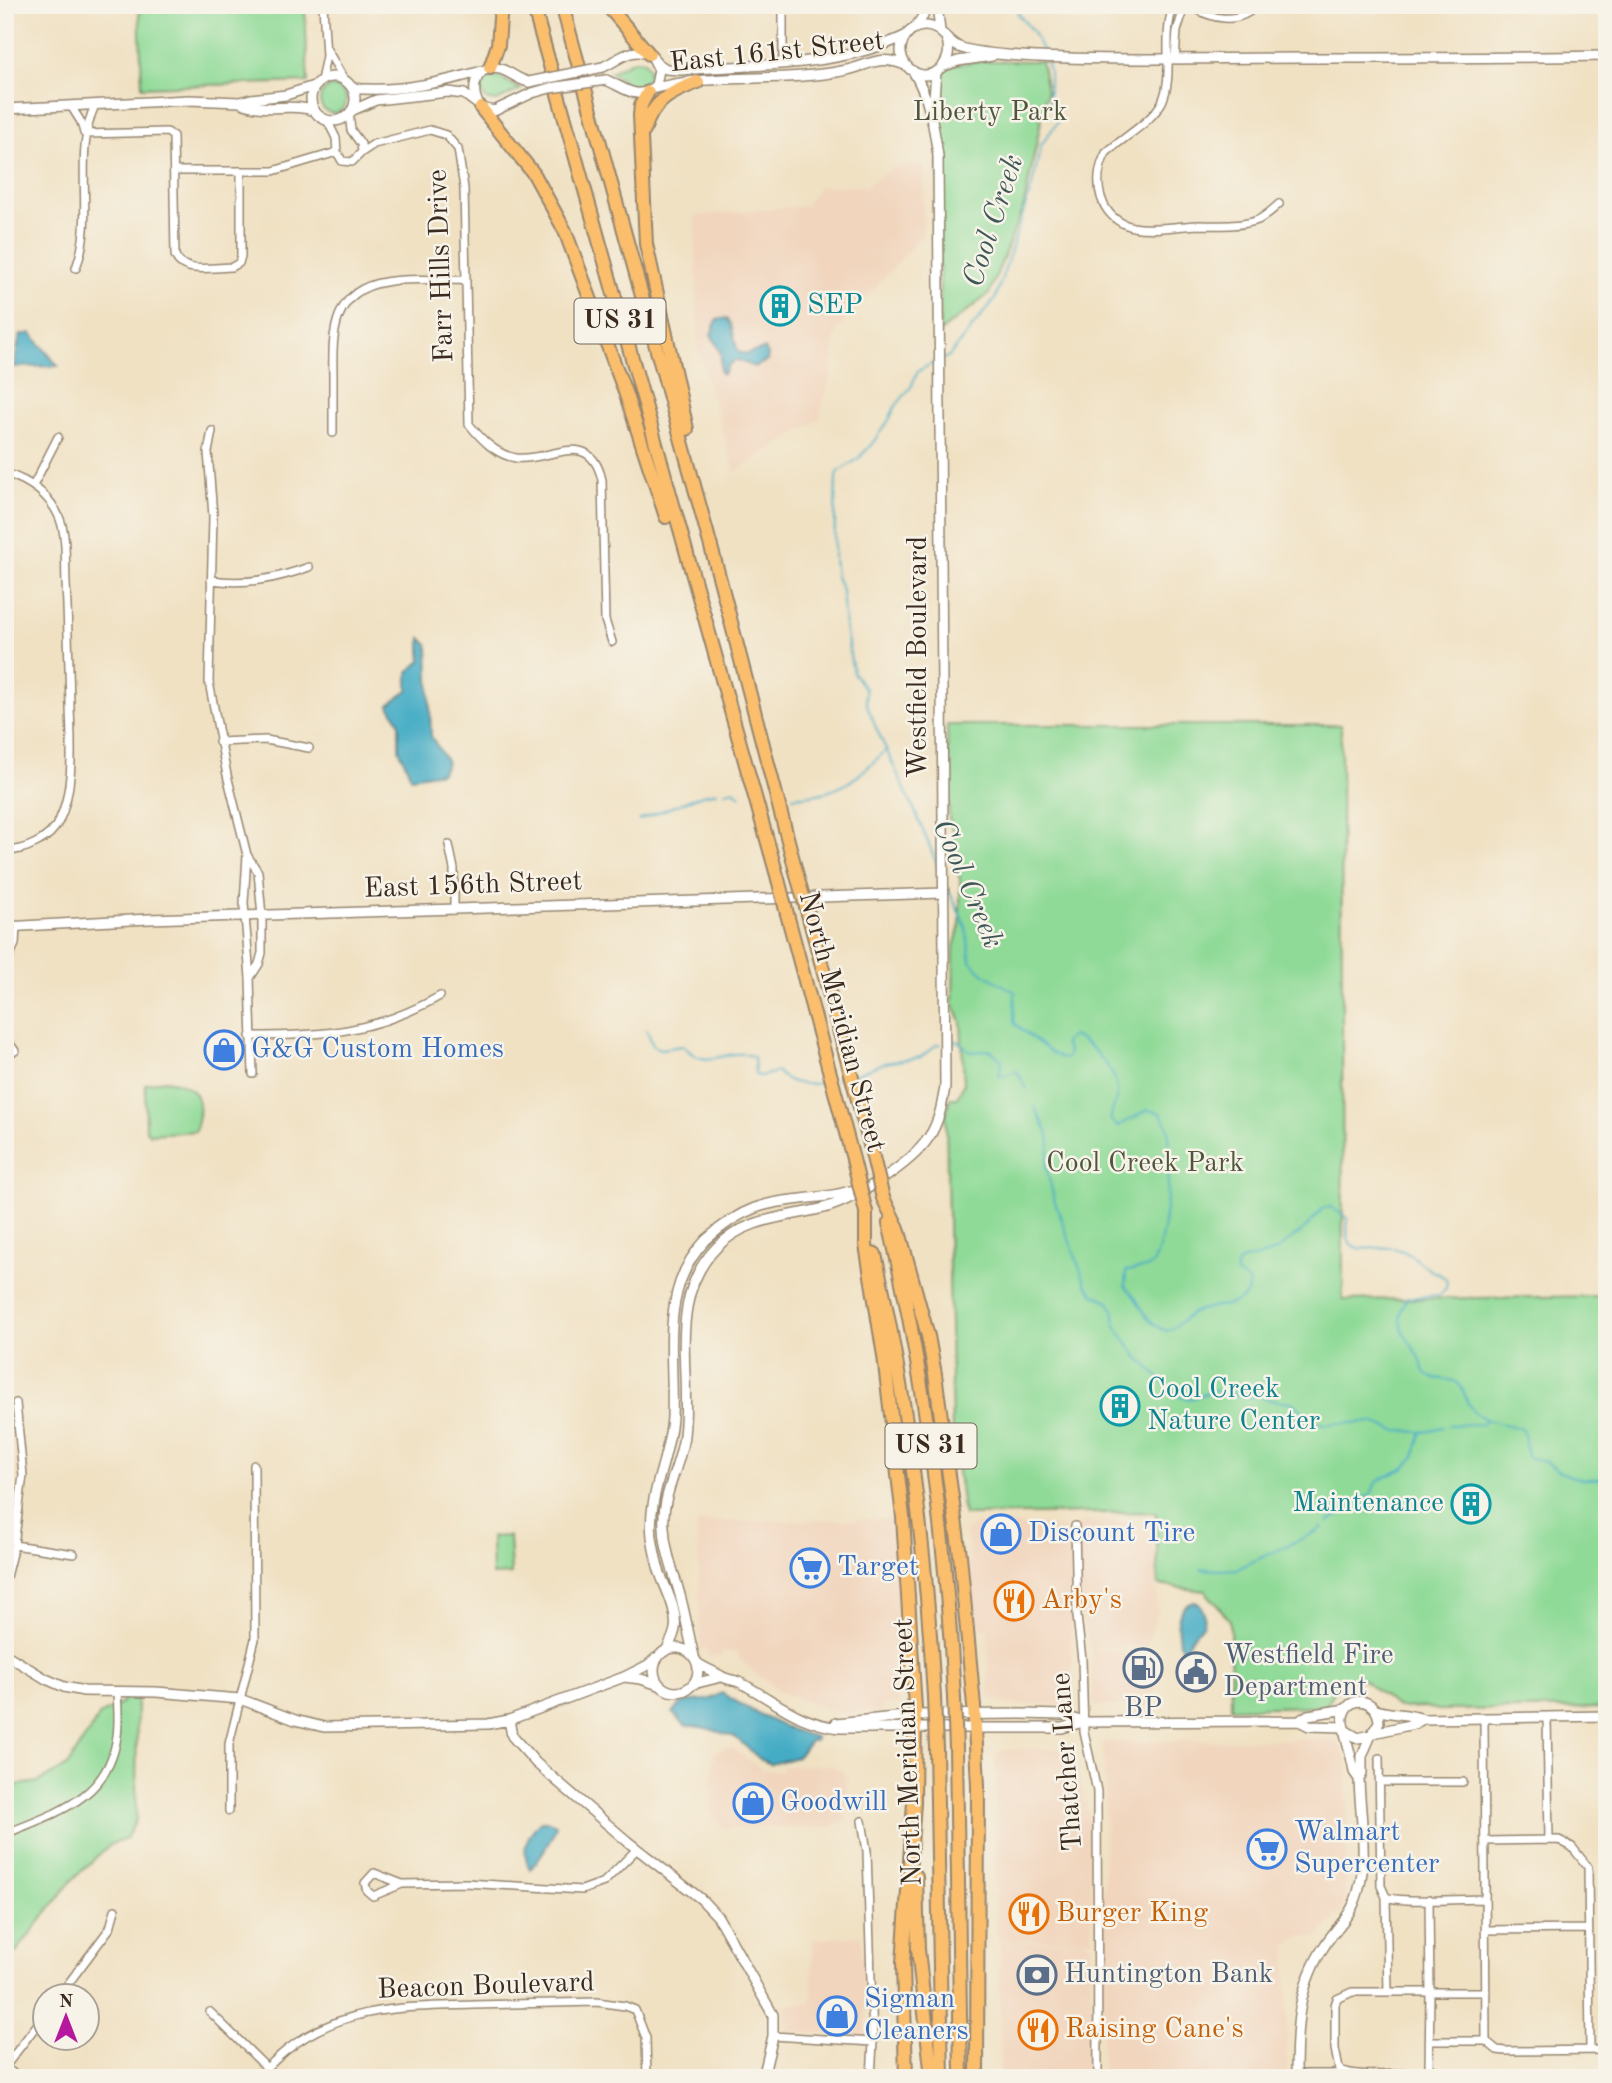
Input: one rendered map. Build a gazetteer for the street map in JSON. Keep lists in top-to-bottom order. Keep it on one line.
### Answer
{"streets":{"highway":["US 31","North Meridian Street"],"street":["East 161st Street","Farr Hills Drive","Westfield Boulevard","East 156th Street","Thatcher Lane","Beacon Boulevard"]},"crossings":[["East 161st Street","Westfield Boulevard"],["Westfield Boulevard","East 156th Street"]],"water":["Cool Creek"],"parks":["Liberty Park","Cool Creek Park"],"places":{"building":["SEP","Cool Creek Nature Center","Maintenance"],"shop":["G&G Custom Homes","Discount Tire","Goodwill","Sigman Cleaners"],"supermarket":["Target","Walmart Supercenter"],"restaurant":["Arby's","Burger King","Raising Cane's"],"fuel station":["BP"],"public building":["Westfield Fire Department"],"bank":["Huntington Bank"]},"north":"top"}
